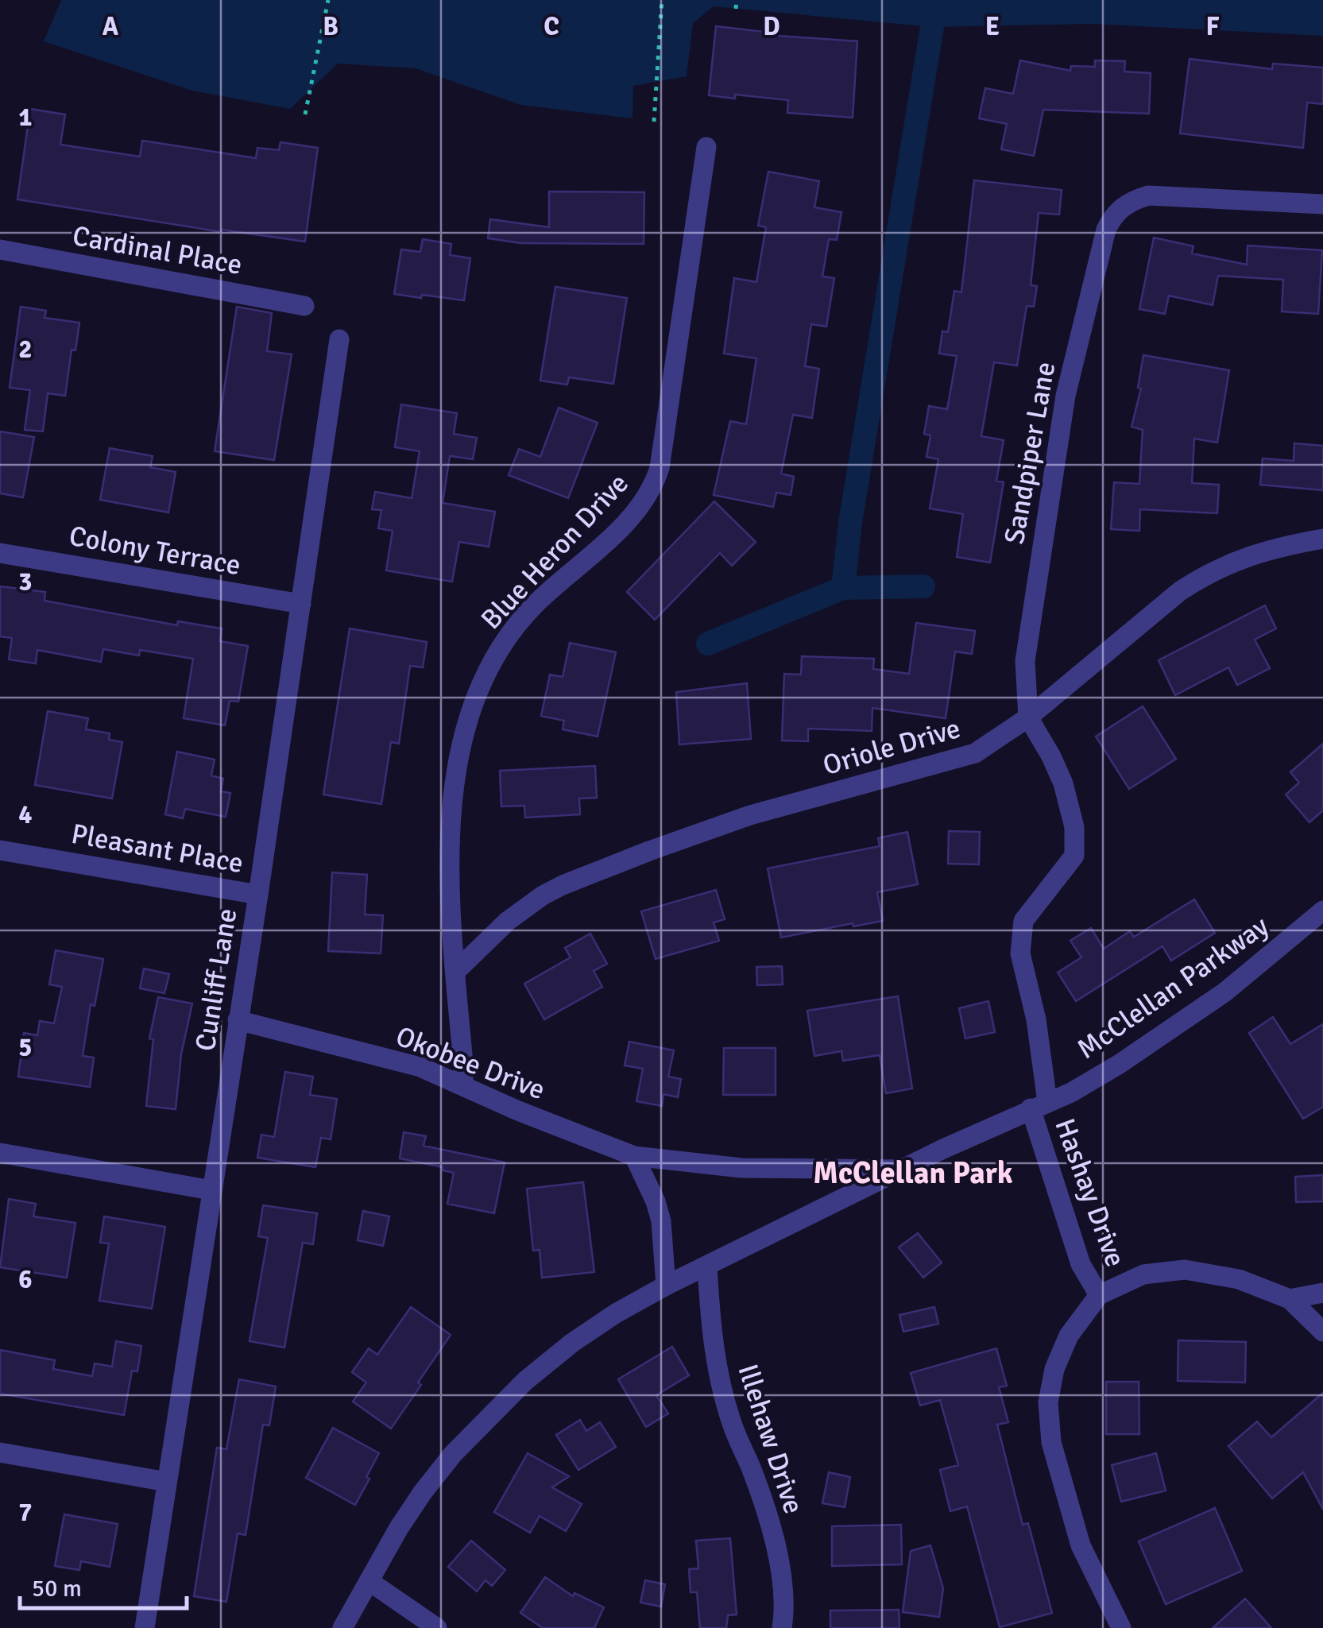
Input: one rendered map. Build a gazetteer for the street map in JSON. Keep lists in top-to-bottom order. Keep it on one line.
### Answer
{"streets":{"street":["Cardinal Place","Sandpiper Lane","Colony Terrace","Blue Heron Drive","Oriole Drive","Pleasant Place","Cunliff Lane","McClellan Parkway","Okobee Drive","Hashay Drive","Illehaw Drive"]},"crossings":[["Sandpiper Lane","Oriole Drive"],["Sandpiper Lane","Hashay Drive"],["Colony Terrace","Cunliff Lane"],["Blue Heron Drive","Oriole Drive"],["Blue Heron Drive","Okobee Drive"],["Oriole Drive","Hashay Drive"],["Pleasant Place","Cunliff Lane"],["Cunliff Lane","Okobee Drive"],["McClellan Parkway","Okobee Drive"],["McClellan Parkway","Hashay Drive"],["McClellan Parkway","Illehaw Drive"]],"districts":["McClellan Park"],"scale_bar":"50 m","grid":{"columns":["A","B","C","D","E","F"],"rows":["1","2","3","4","5","6","7"]}}
